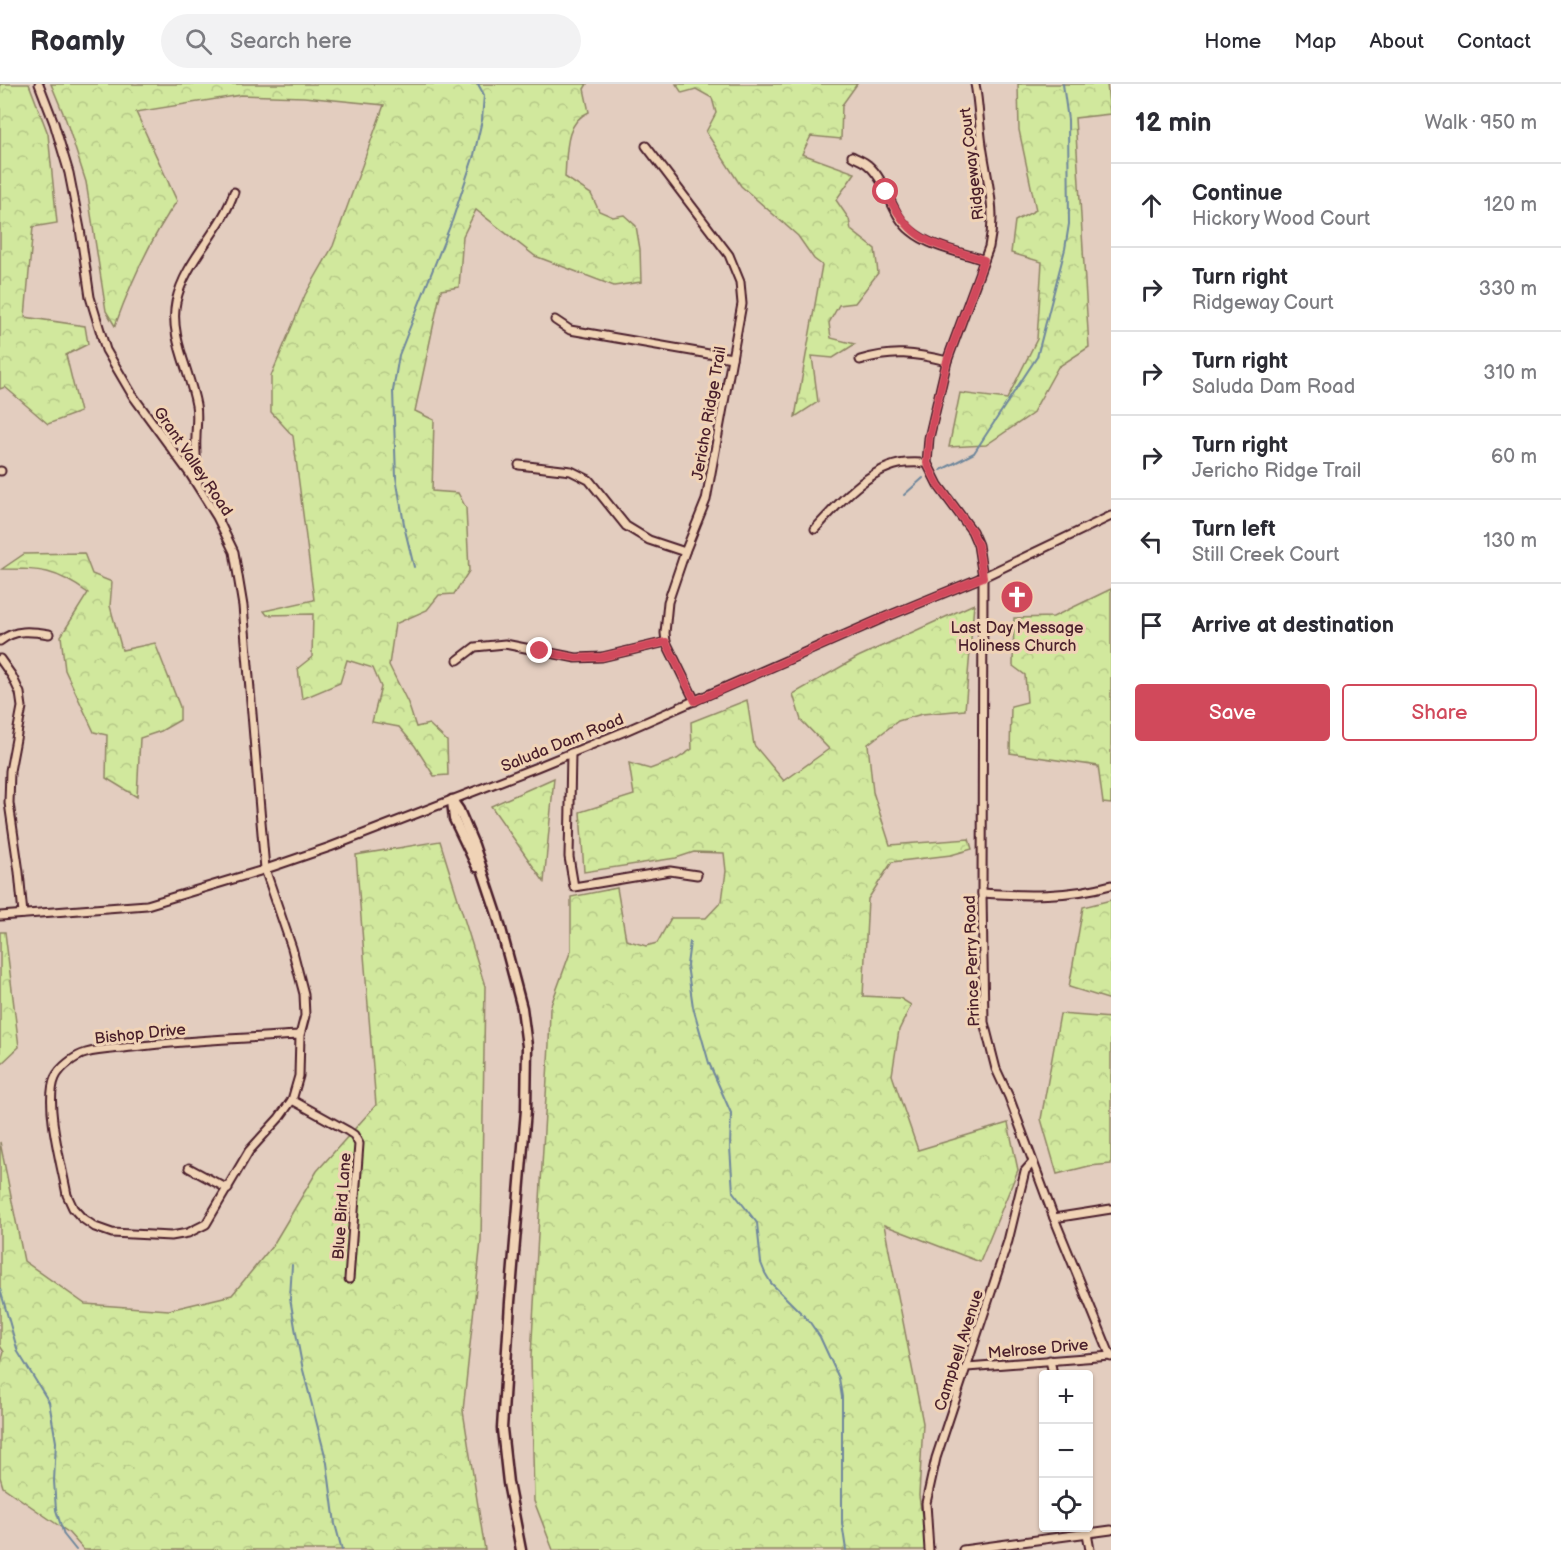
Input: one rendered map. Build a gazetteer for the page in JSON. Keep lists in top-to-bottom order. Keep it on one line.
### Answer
{"streets":{"street":["Ridgeway Court","Jericho Ridge Trail","Grant Valley Road","Saluda Dam Road","Prince Perry Road","Bishop Drive","Blue Bird Lane","Melrose Drive","Campbell Avenue"]},"crossings":[["Jericho Ridge Trail","Saluda Dam Road"],["Grant Valley Road","Saluda Dam Road"],["Grant Valley Road","Bishop Drive"],["Saluda Dam Road","Prince Perry Road"],["Saluda Dam Road","Bishop Drive"],["Prince Perry Road","Melrose Drive"],["Prince Perry Road","Campbell Avenue"],["Bishop Drive","Blue Bird Lane"],["Melrose Drive","Campbell Avenue"]],"places":{"church":["Last Day Message Holiness Church"]},"page":{"header":"Roamly","search":"Search here","nav":["Home","Map","About","Contact"],"heading":["12 min","Walk · 950 m"],"list":[["Continue","Hickory Wood Court","120 m"],["Turn right","Ridgeway Court","330 m"],["Turn right","Saluda Dam Road","310 m"],["Turn right","Jericho Ridge Trail","60 m"],["Turn left","Still Creek Court","130 m"],"Arrive at destination"],"buttons":["Save","Share"],"map_buttons":["+","−"]}}
